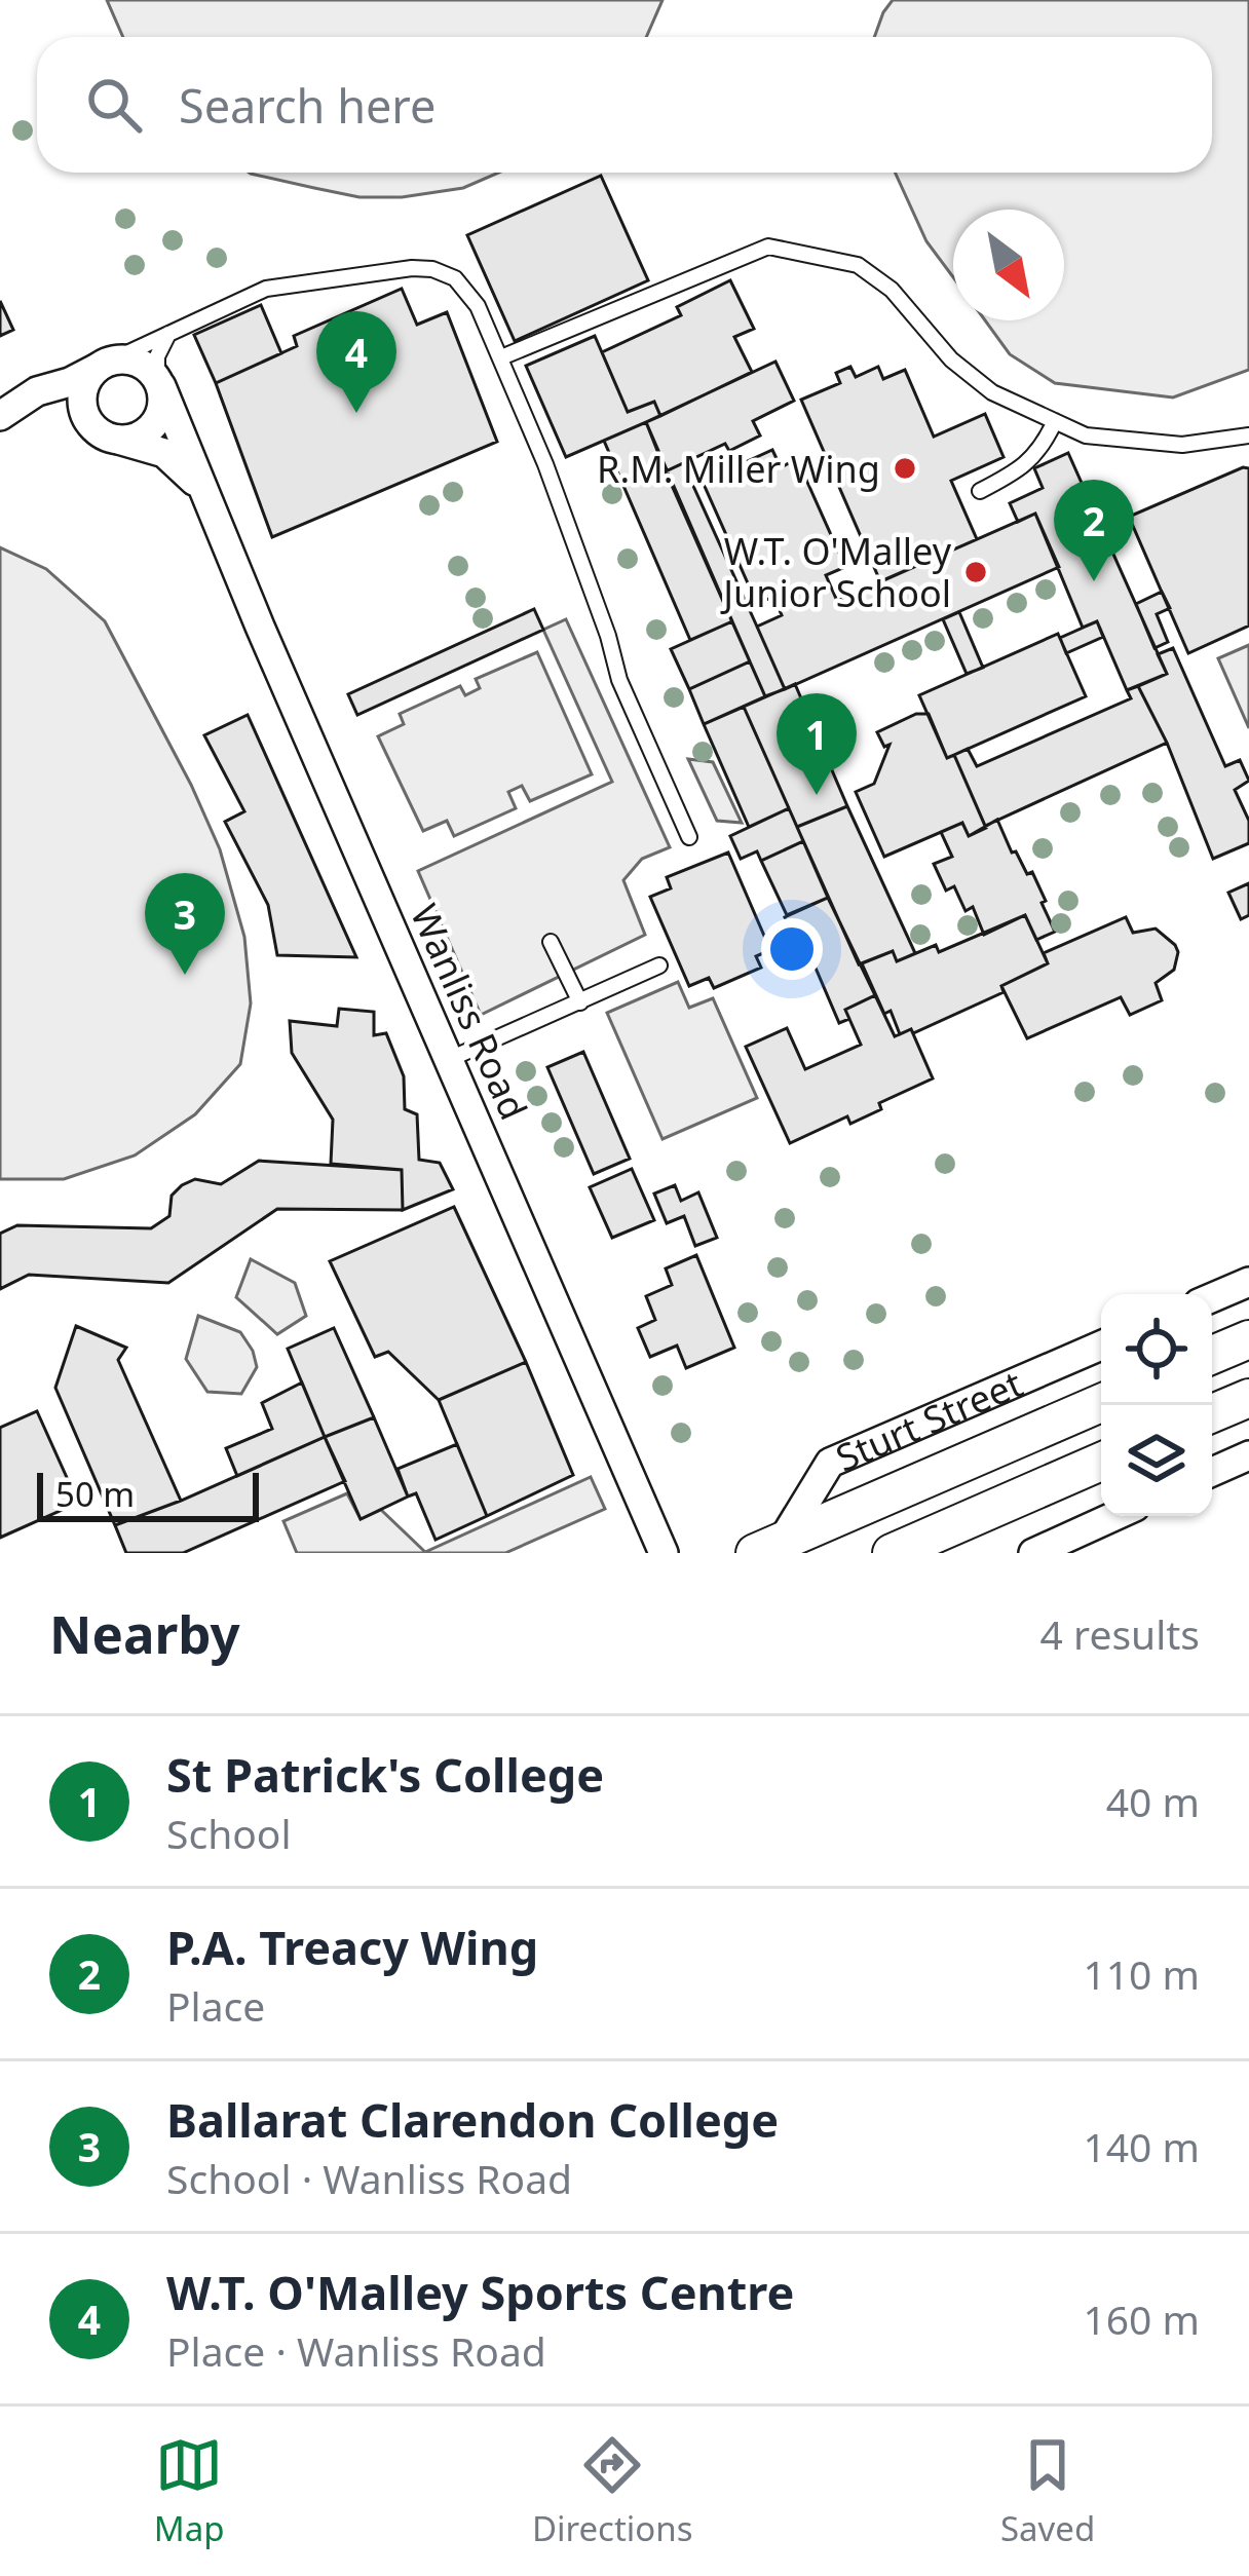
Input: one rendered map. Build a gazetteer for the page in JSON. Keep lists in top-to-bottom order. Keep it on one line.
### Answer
{"streets":{"main road":["Sturt Street"],"street":["Wanliss Road"]},"places":["R.M. Miller Wing","W.T. O'Malley Junior School"],"scale_bar":"50 m","north":"bottom right","page":{"search":"Search here","pins":["4","2","1","3"],"scale":"50 m","heading":["Nearby","4 results"],"list":[{"mark":"1","name":"St Patrick's College","note":"School","value":"40 m"},{"mark":"2","name":"P.A. Treacy Wing","note":"Place","value":"110 m"},{"mark":"3","name":"Ballarat Clarendon College","note":"School · Wanliss Road","value":"140 m"},{"mark":"4","name":"W.T. O'Malley Sports Centre","note":"Place · Wanliss Road","value":"160 m"}],"nav":["Map","Directions","Saved"]}}
